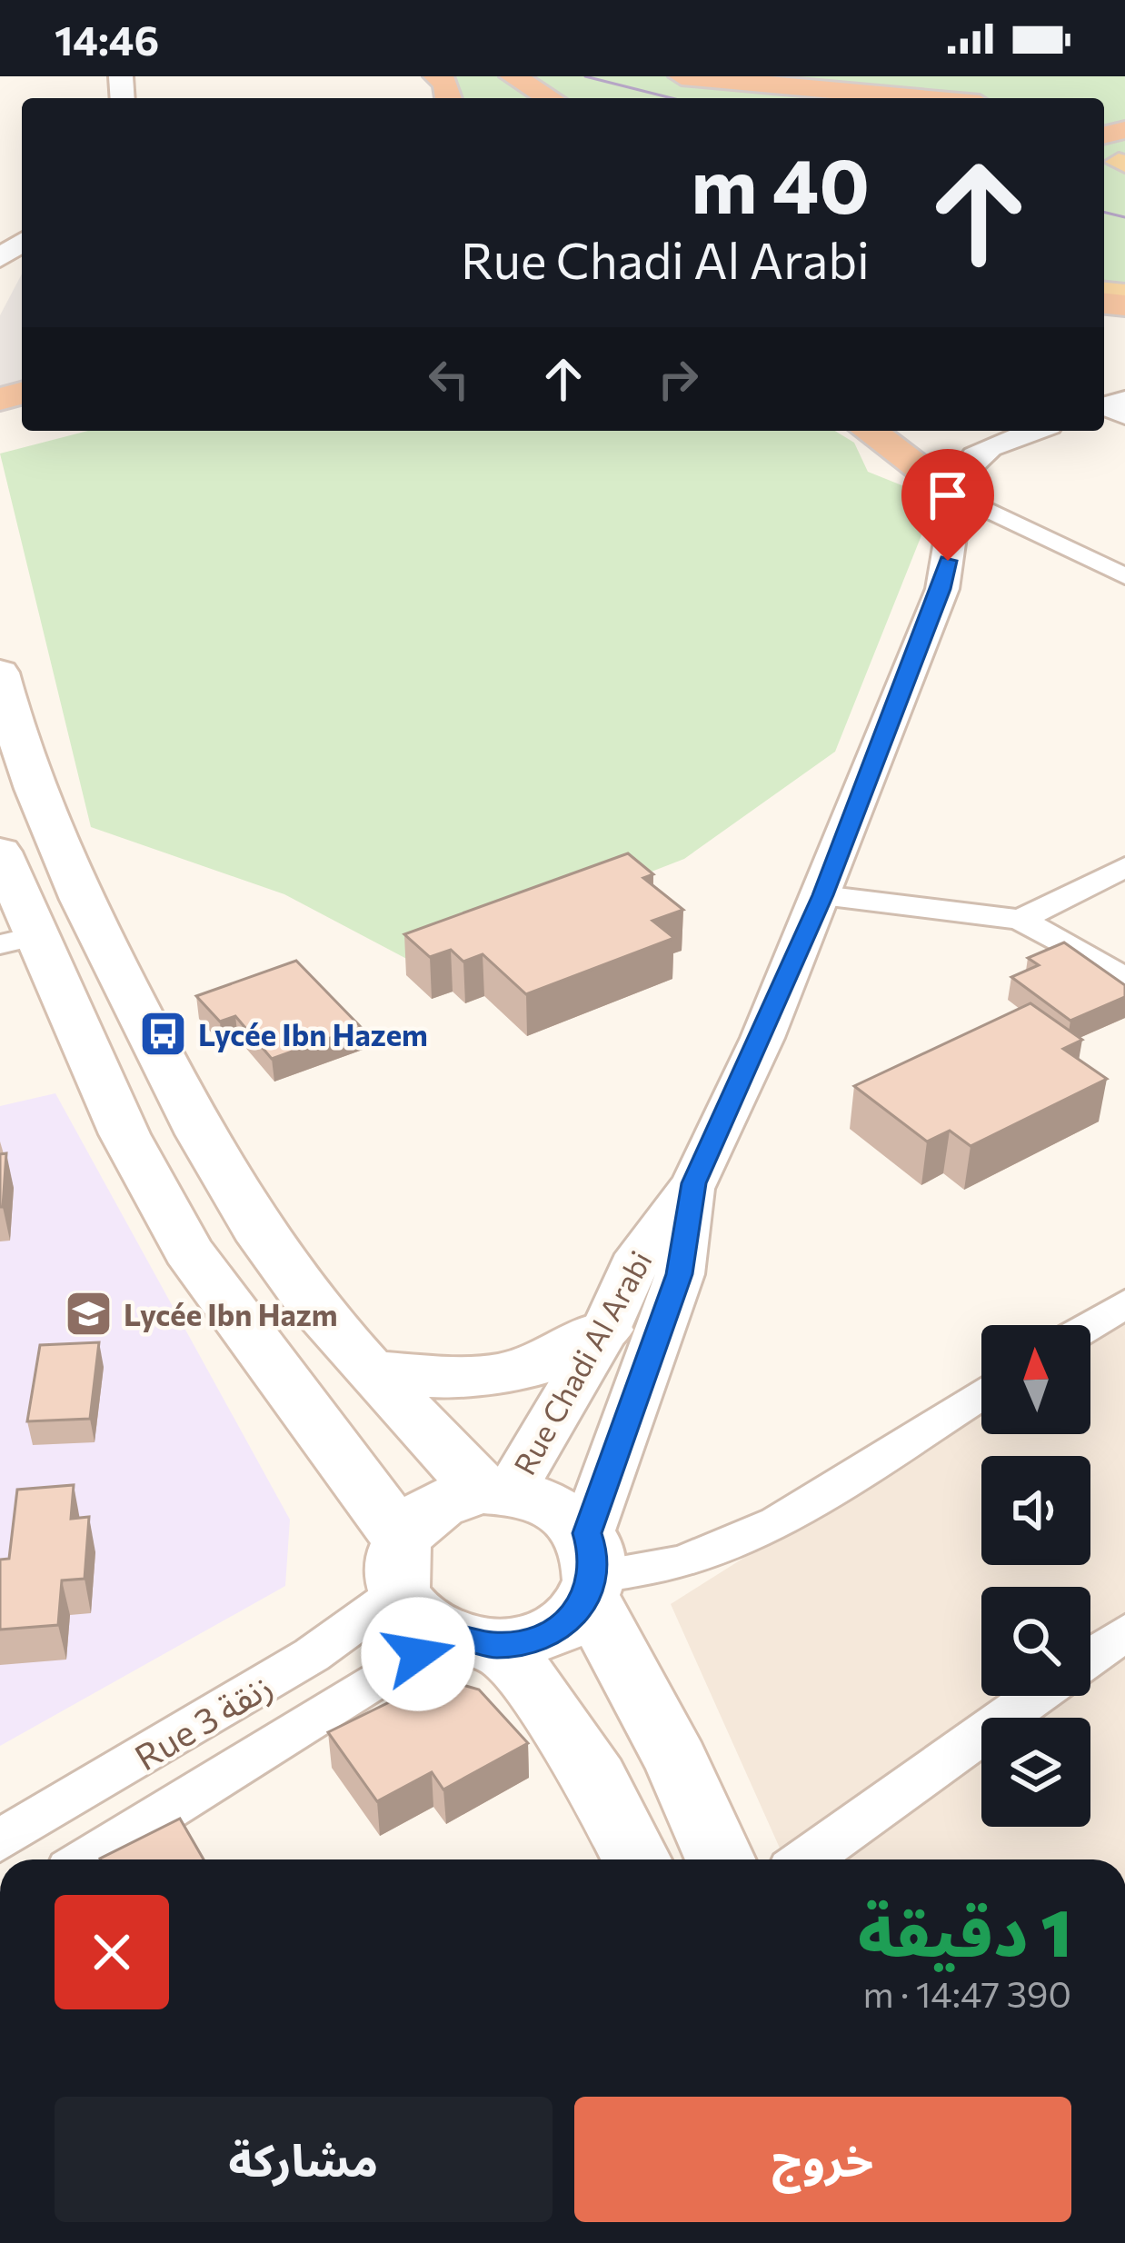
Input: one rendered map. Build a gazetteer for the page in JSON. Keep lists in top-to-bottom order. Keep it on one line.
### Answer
{"streets":{"street":["Rue Chadi Al Arabi","Rue 3 زنقة"]},"crossings":[["Rue Chadi Al Arabi","Rue 3 زنقة"]],"places":{"bus stop":["Lycée Ibn Hazem"],"school or university":["Lycée Ibn Hazm"]},"north":"top","page":{"status":"14:46","turn":["40 m","Rue Chadi Al Arabi"],"heading":["1 دقيقة","390 m · 14:47"],"buttons":["خروج","مشاركة"]}}
